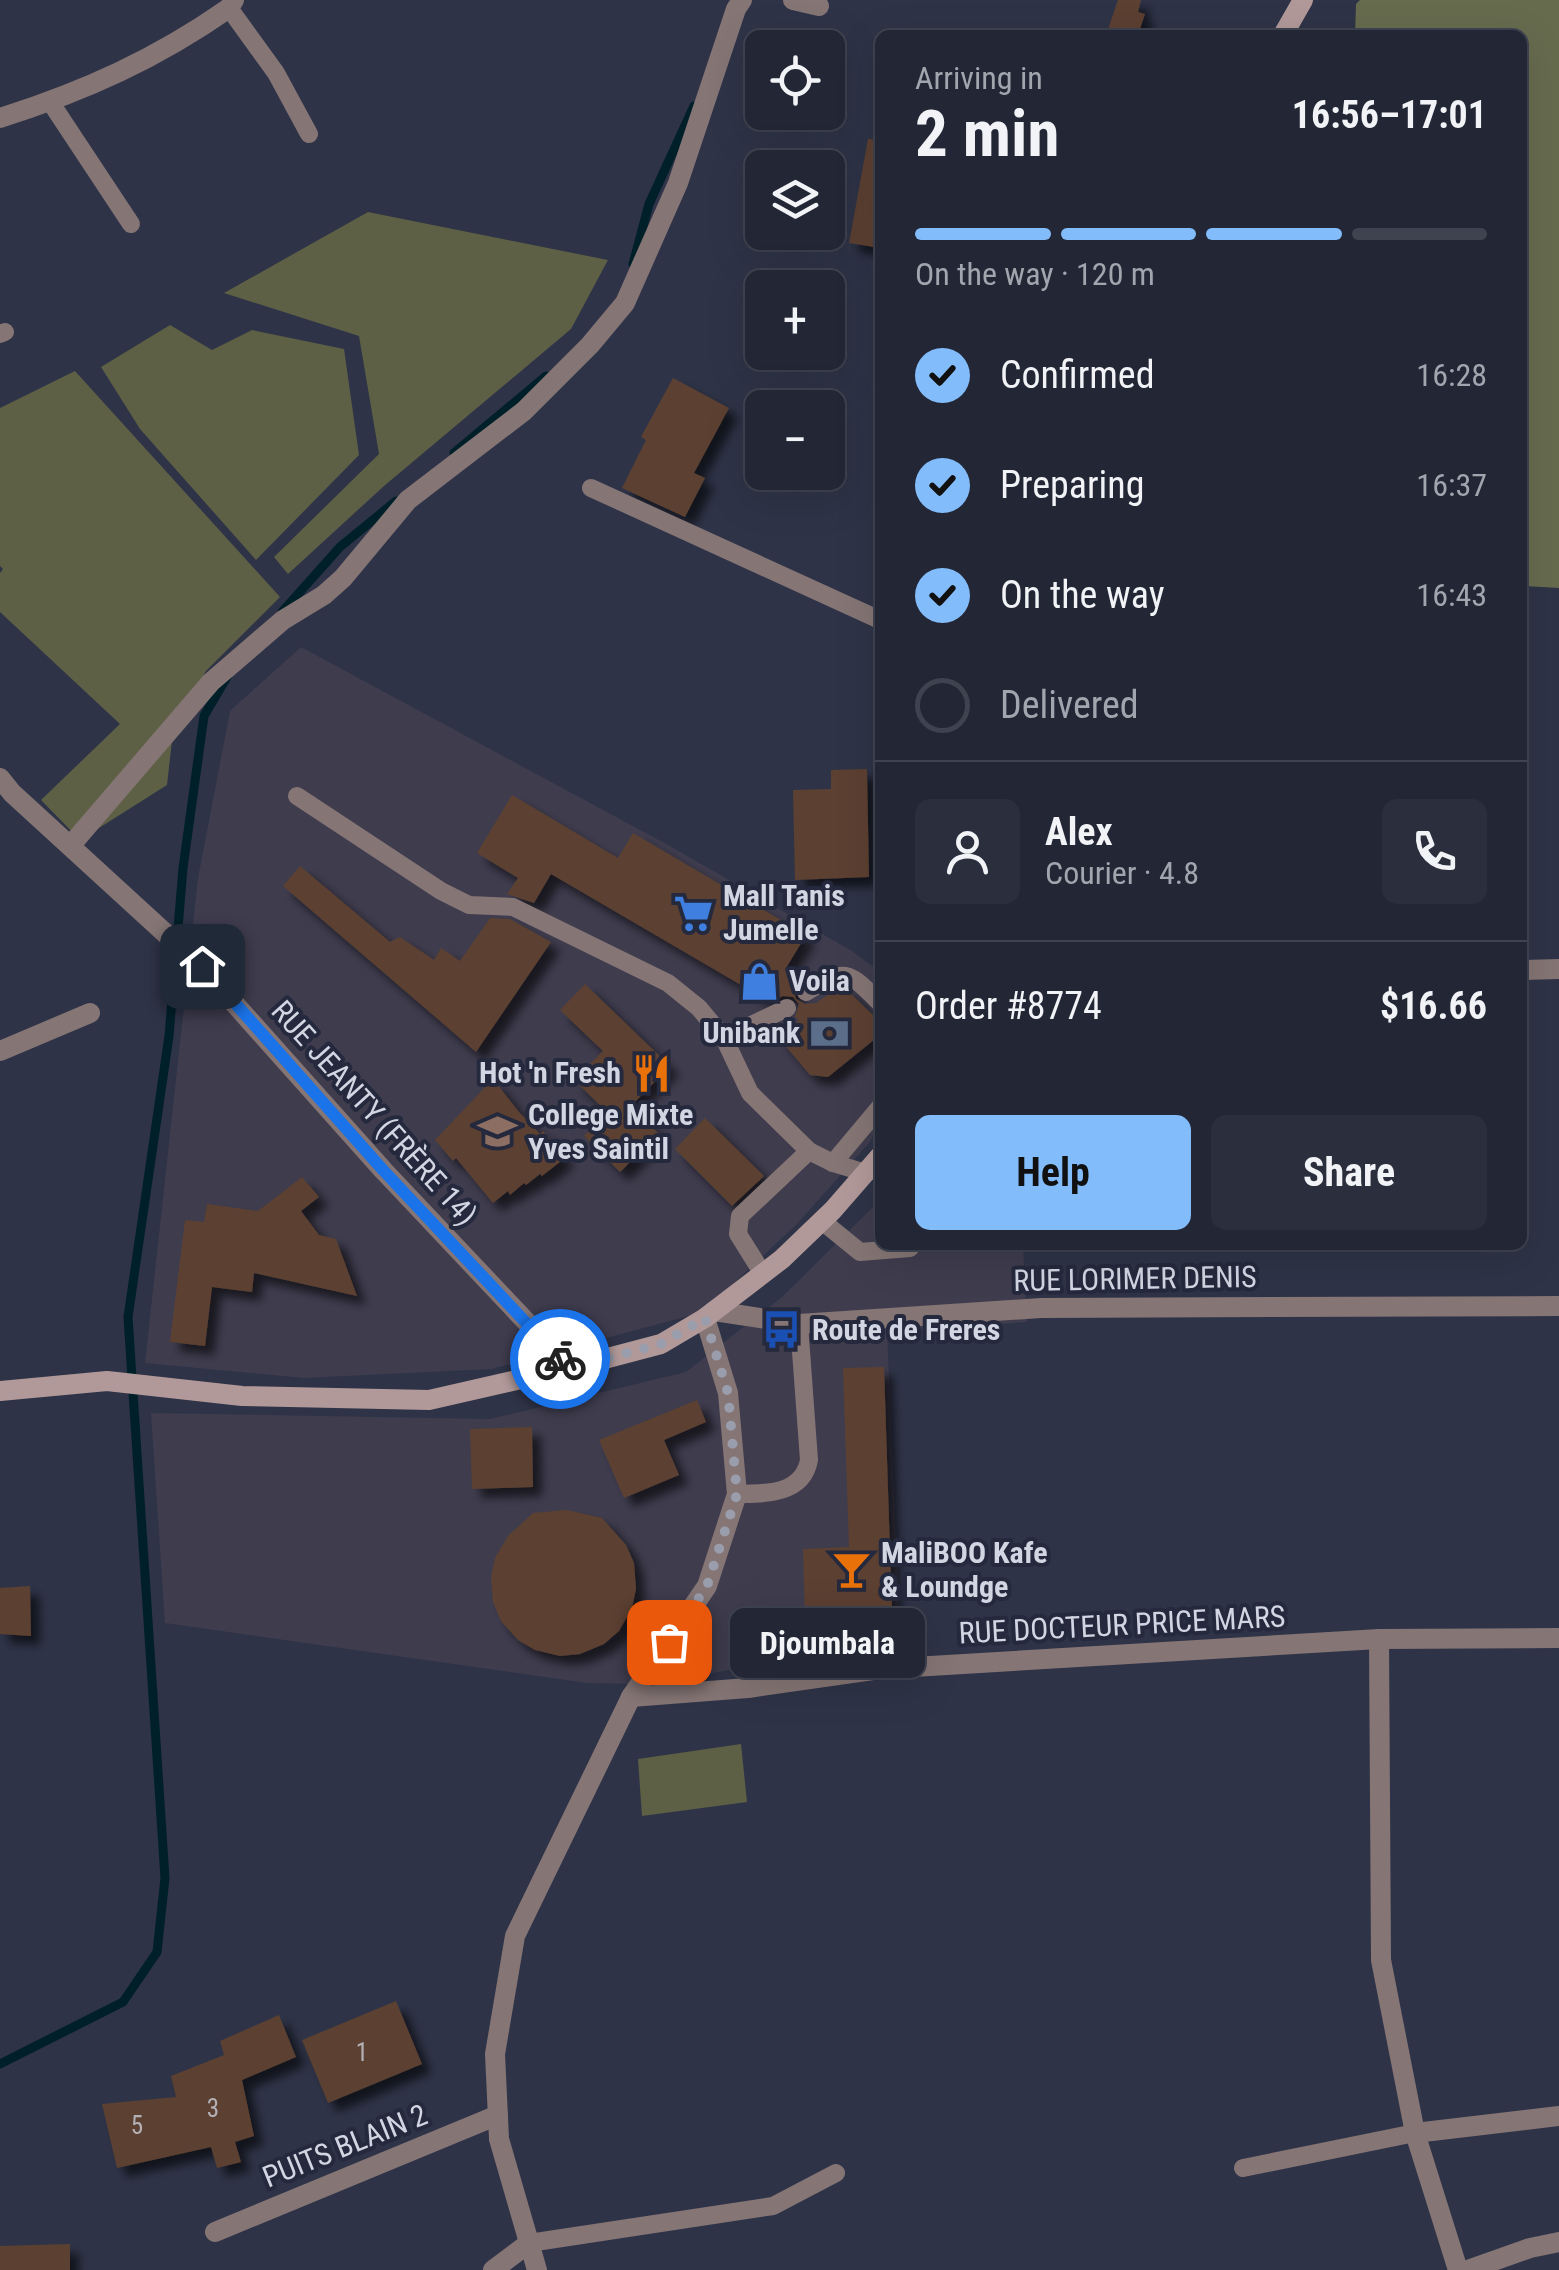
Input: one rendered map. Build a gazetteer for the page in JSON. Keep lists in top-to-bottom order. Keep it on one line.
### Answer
{"streets":{"street":["RUE JEANTY (FRÈRE 14)","RUE LORIMER DENIS","RUE DOCTEUR PRICE MARS","PUITS BLAIN 2"]},"places":{"supermarket":["Mall Tanis Jumelle"],"shop":["Voila"],"bank":["Unibank"],"restaurant":["Hot 'n Fresh"],"school or university":["College Mixte Yves Saintil"],"bus stop":["Route de Freres"],"bar":["MaliBOO Kafe & Loundge"],"other":["Djoumbala"]},"house_numbers":["1","3","5"],"page":{"map_buttons":["+","−"],"heading":["2 min","Arriving in","16:56–17:01"],"panel":["Alex","Courier · 4.8","Order #8774","$16.66"],"bar":"On the way · 120 m","list":[["Confirmed","16:28"],["Preparing","16:37"],["On the way","16:43"],"Delivered"],"buttons":["Help","Share"],"bubble":"Djoumbala"}}
